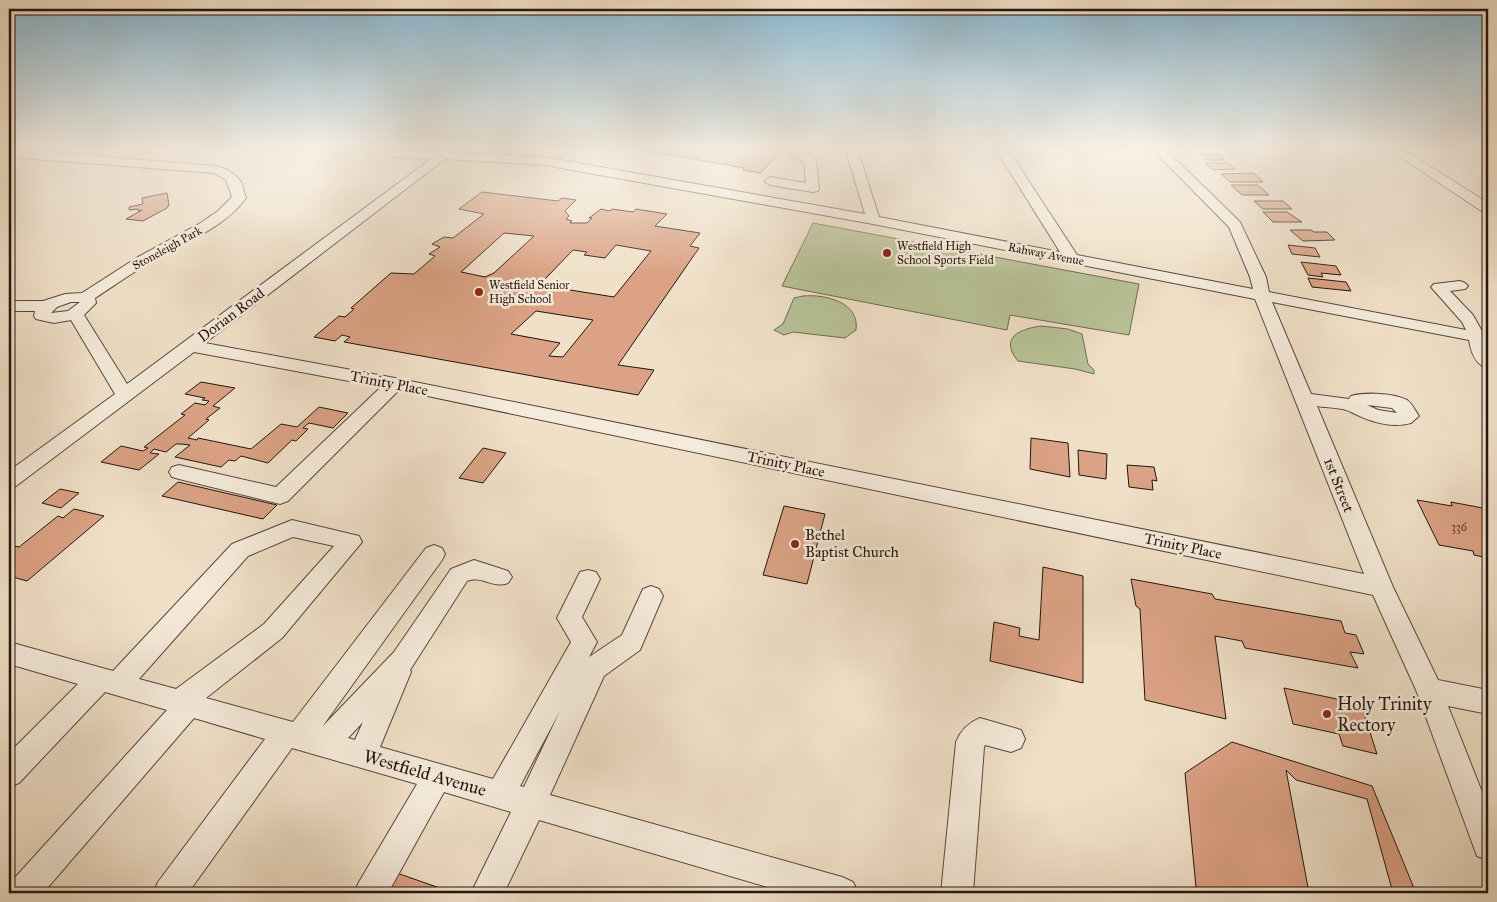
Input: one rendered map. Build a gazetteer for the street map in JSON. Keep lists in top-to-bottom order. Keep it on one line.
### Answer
{"streets":{"street":["Stoneleigh Park","Rahway Avenue","Dorian Road","Trinity Place","1st Street","Westfield Avenue"]},"crossings":[["Rahway Avenue","1st Street"],["Dorian Road","Trinity Place"],["Trinity Place","1st Street"]],"places":["Westfield High School Sports Field","Westfield Senior High School","Bethel Baptist Church","Holy Trinity Rectory"],"house_numbers":["336"]}
